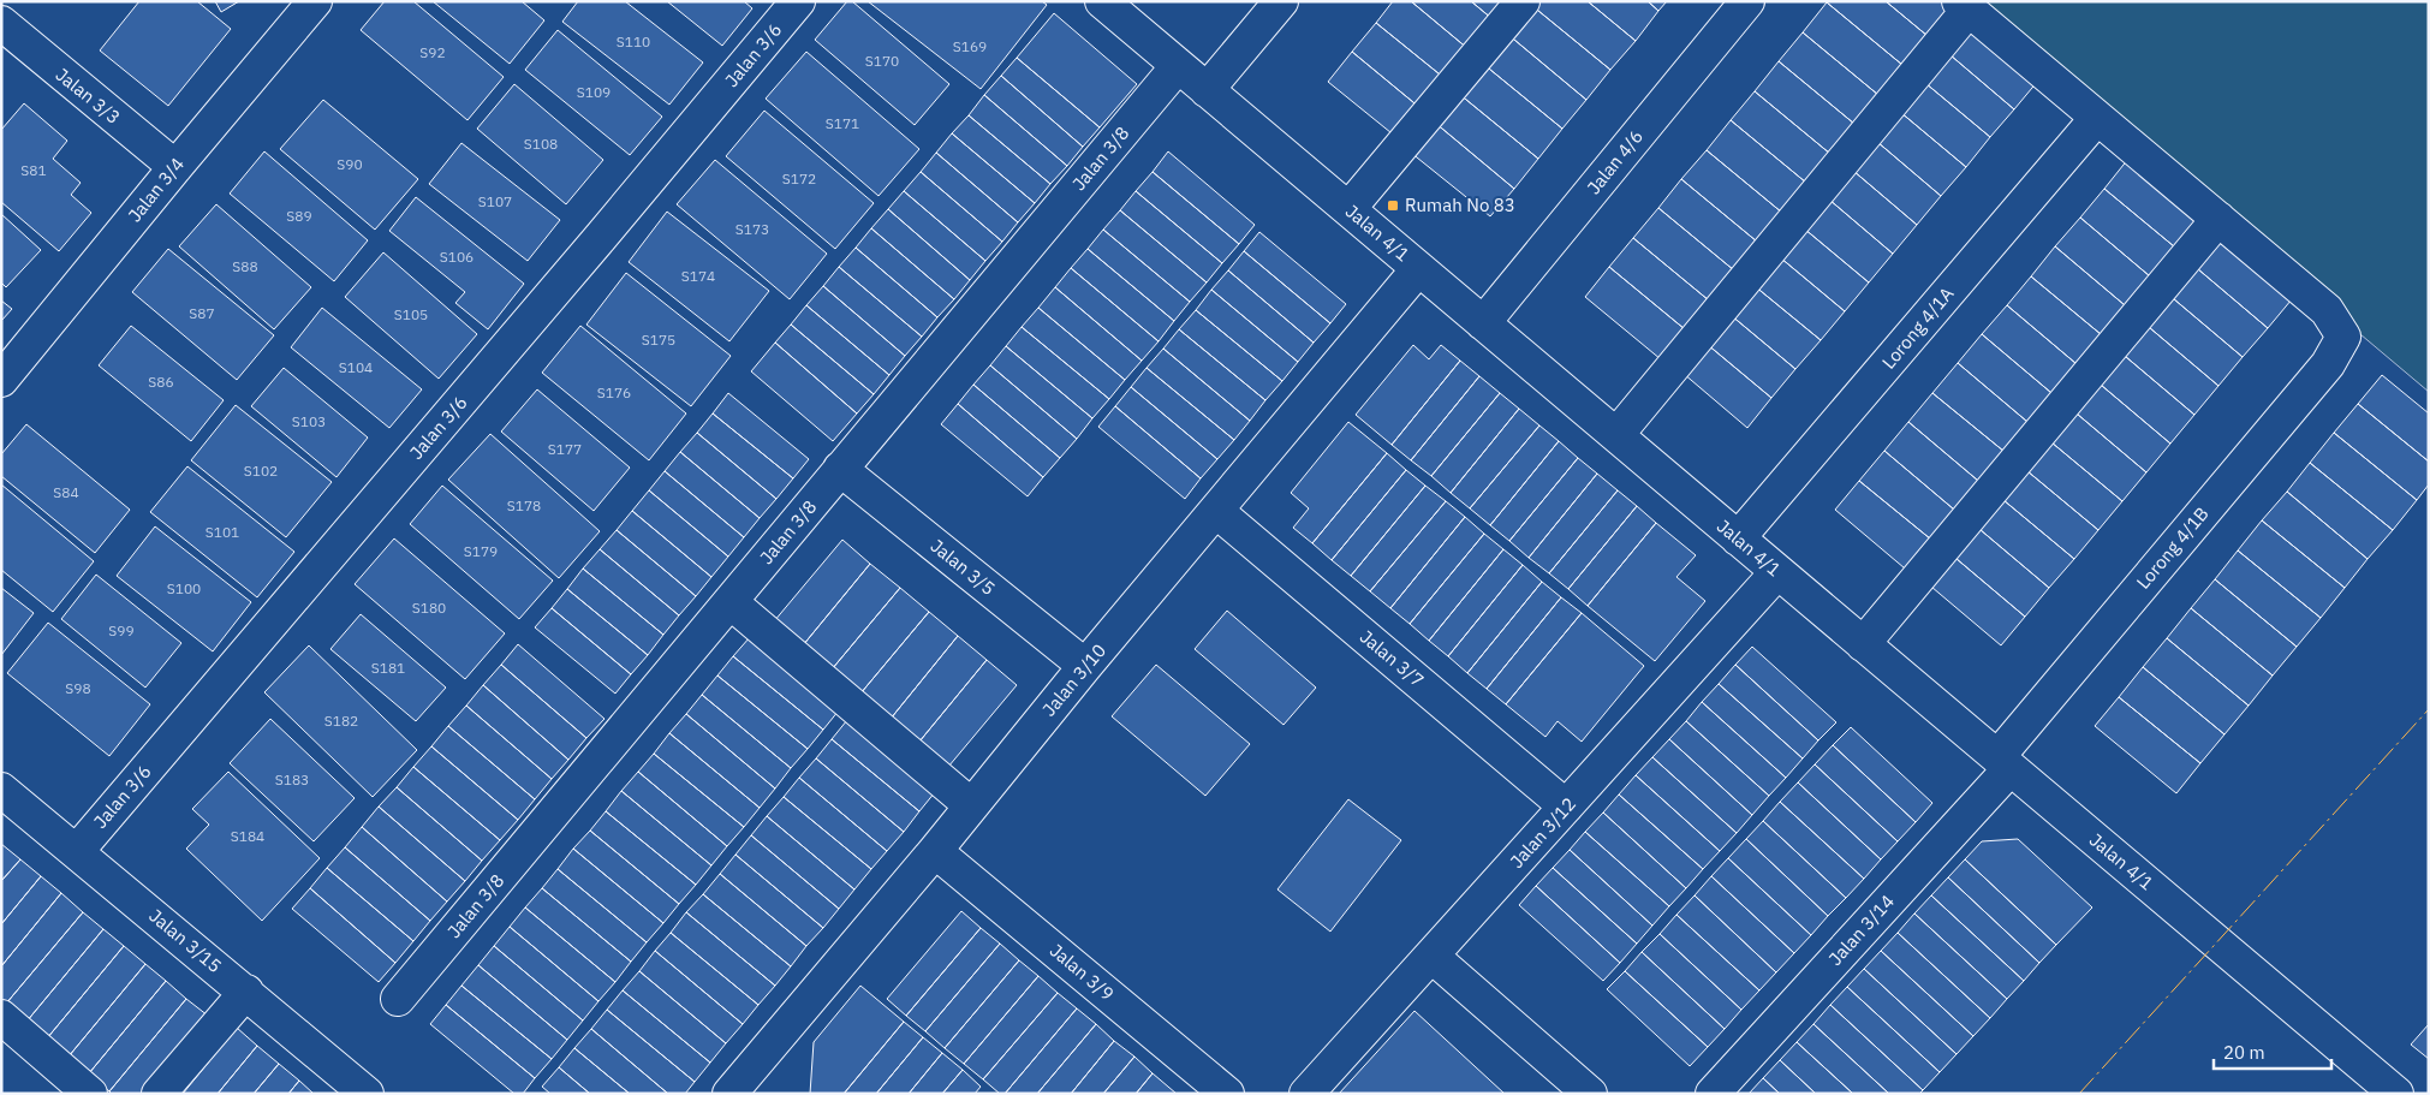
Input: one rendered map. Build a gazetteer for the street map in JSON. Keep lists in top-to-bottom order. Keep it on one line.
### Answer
{"streets":{"street":["Jalan 3/6","Jalan 3/3","Jalan 3/8","Jalan 4/6","Jalan 3/4","Jalan 4/1","Lorong 4/1A","Lorong 4/1B","Jalan 3/5","Jalan 3/7","Jalan 3/10","Jalan 3/12","Jalan 3/14","Jalan 3/15","Jalan 3/9"]},"crossings":[["Jalan 3/6","Jalan 3/15"],["Jalan 3/3","Jalan 3/4"],["Jalan 3/8","Jalan 4/1"],["Jalan 3/8","Jalan 3/5"],["Jalan 4/6","Jalan 4/1"],["Jalan 4/1","Lorong 4/1A"],["Jalan 4/1","Lorong 4/1B"],["Jalan 4/1","Jalan 3/10"],["Jalan 4/1","Jalan 3/12"],["Jalan 4/1","Jalan 3/14"],["Lorong 4/1B","Jalan 3/14"],["Jalan 3/5","Jalan 3/10"],["Jalan 3/7","Jalan 3/10"],["Jalan 3/7","Jalan 3/12"],["Jalan 3/10","Jalan 3/9"]],"places":{"transit":["Rumah No 83"]},"house_numbers":["S110","S169","S92","S170","S109","S171","S108","S90","S81","S172","S107","S89","S173","S106","S88","S174","S87","S105","S175","S104","S86","S176","S103","S177","S102","S84","S178","S101","S179","S100","S180","S99","S181","S98","S182","S183","S184"],"scale_bar":"20 m"}
